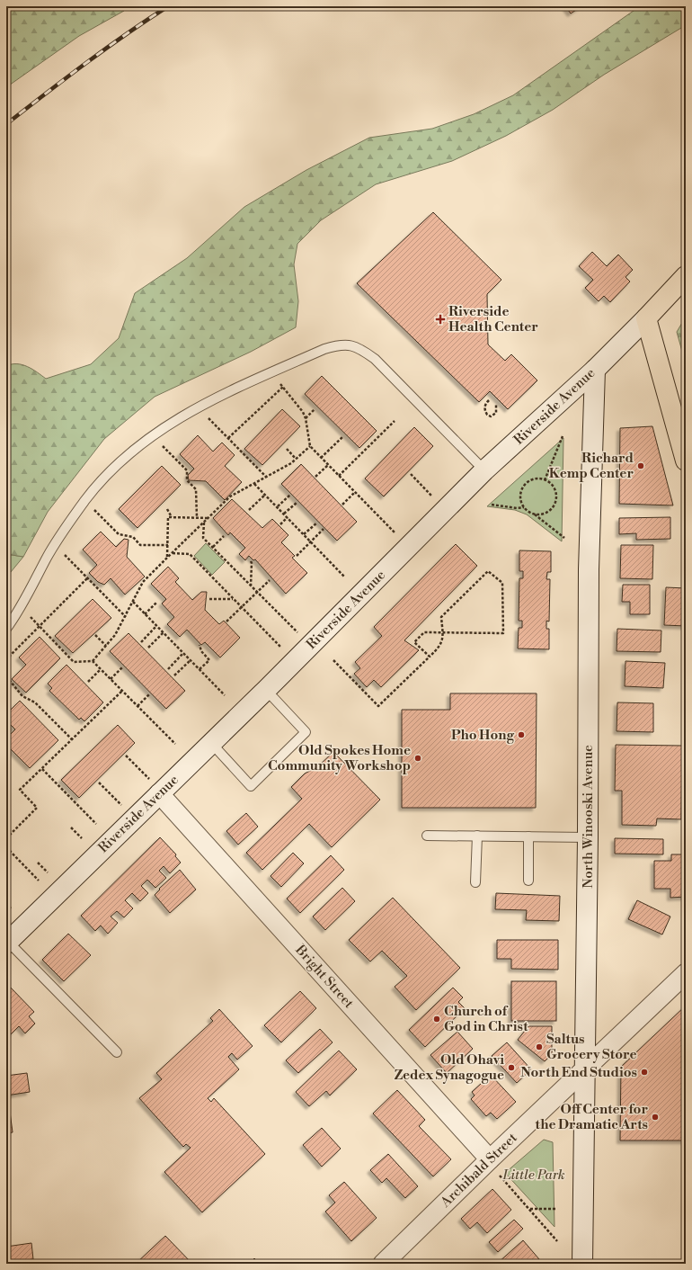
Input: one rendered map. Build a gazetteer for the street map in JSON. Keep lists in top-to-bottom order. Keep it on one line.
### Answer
{"streets":{"main road":["Riverside Avenue","North Winooski Avenue"],"street":["Bright Street","Archibald Street"]},"crossings":[["Riverside Avenue","North Winooski Avenue"],["Riverside Avenue","Bright Street"],["North Winooski Avenue","Archibald Street"],["Bright Street","Archibald Street"]],"parks":["Little Park"],"places":{"health":["Riverside Health Center"],"other":["Richard Kemp Center","Pho Hong","Old Spokes Home Community Workshop","Church of God in Christ","Saltus Grocery Store","Old Ohavi Zedex Synagogue","North End Studios","Off Center for the Dramatic Arts"]}}
